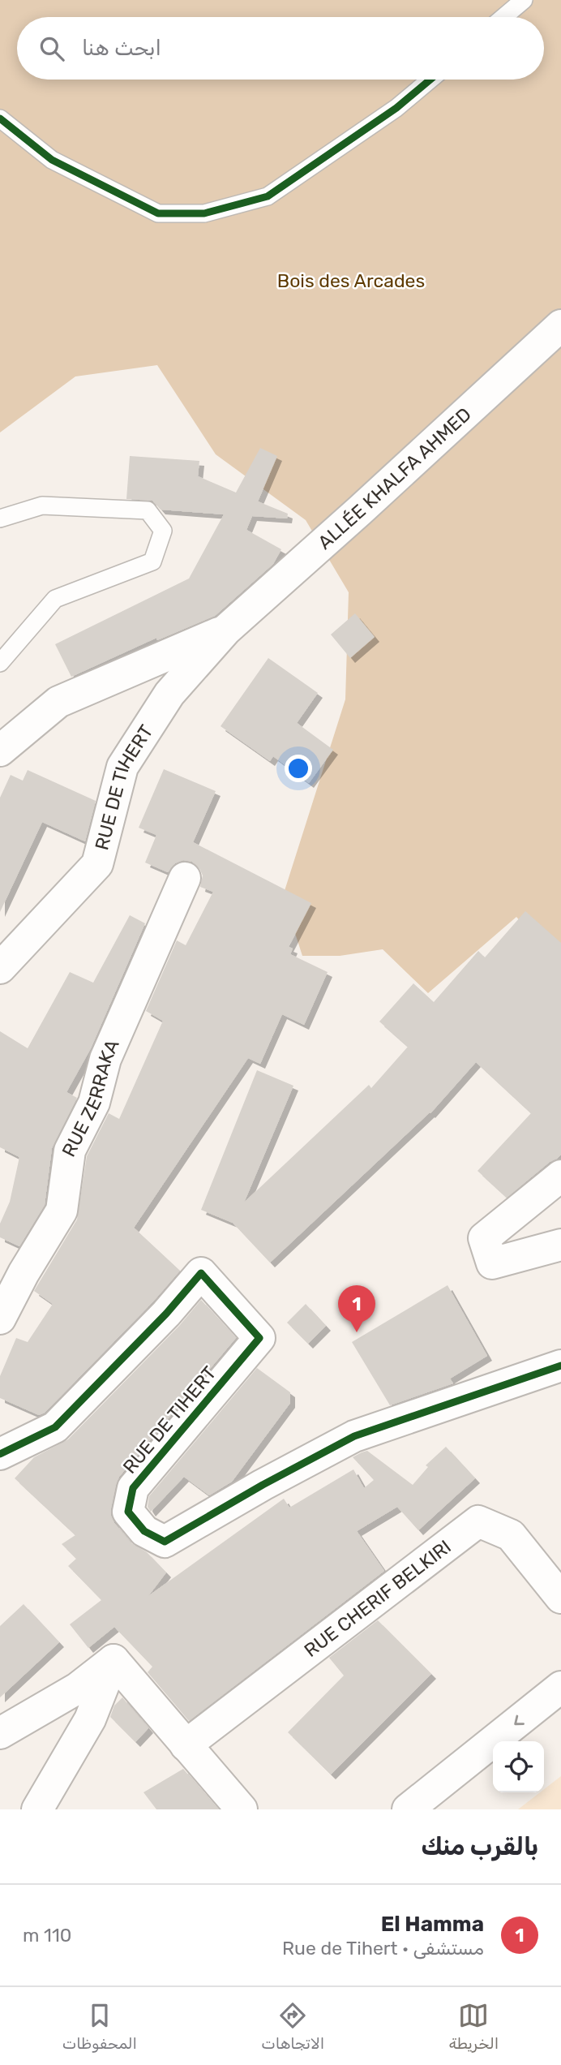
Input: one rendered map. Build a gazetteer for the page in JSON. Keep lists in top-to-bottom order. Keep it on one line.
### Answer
{"streets":{"street":["ALLÉE KHALFA AHMED","RUE DE TIHERT","RUE ZERRAKA","RUE CHERIF BELKIRI"]},"crossings":[["ALLÉE KHALFA AHMED","RUE DE TIHERT"]],"parks":["Bois des Arcades"],"page":{"search":"ابحث هنا","pins":"1","heading":"بالقرب منك","list":[{"mark":"1","name":"El Hamma","note":"مستشفى · Rue de Tihert","value":"110 m"}],"nav":["الخريطة","الاتجاهات","المحفوظات"]}}
